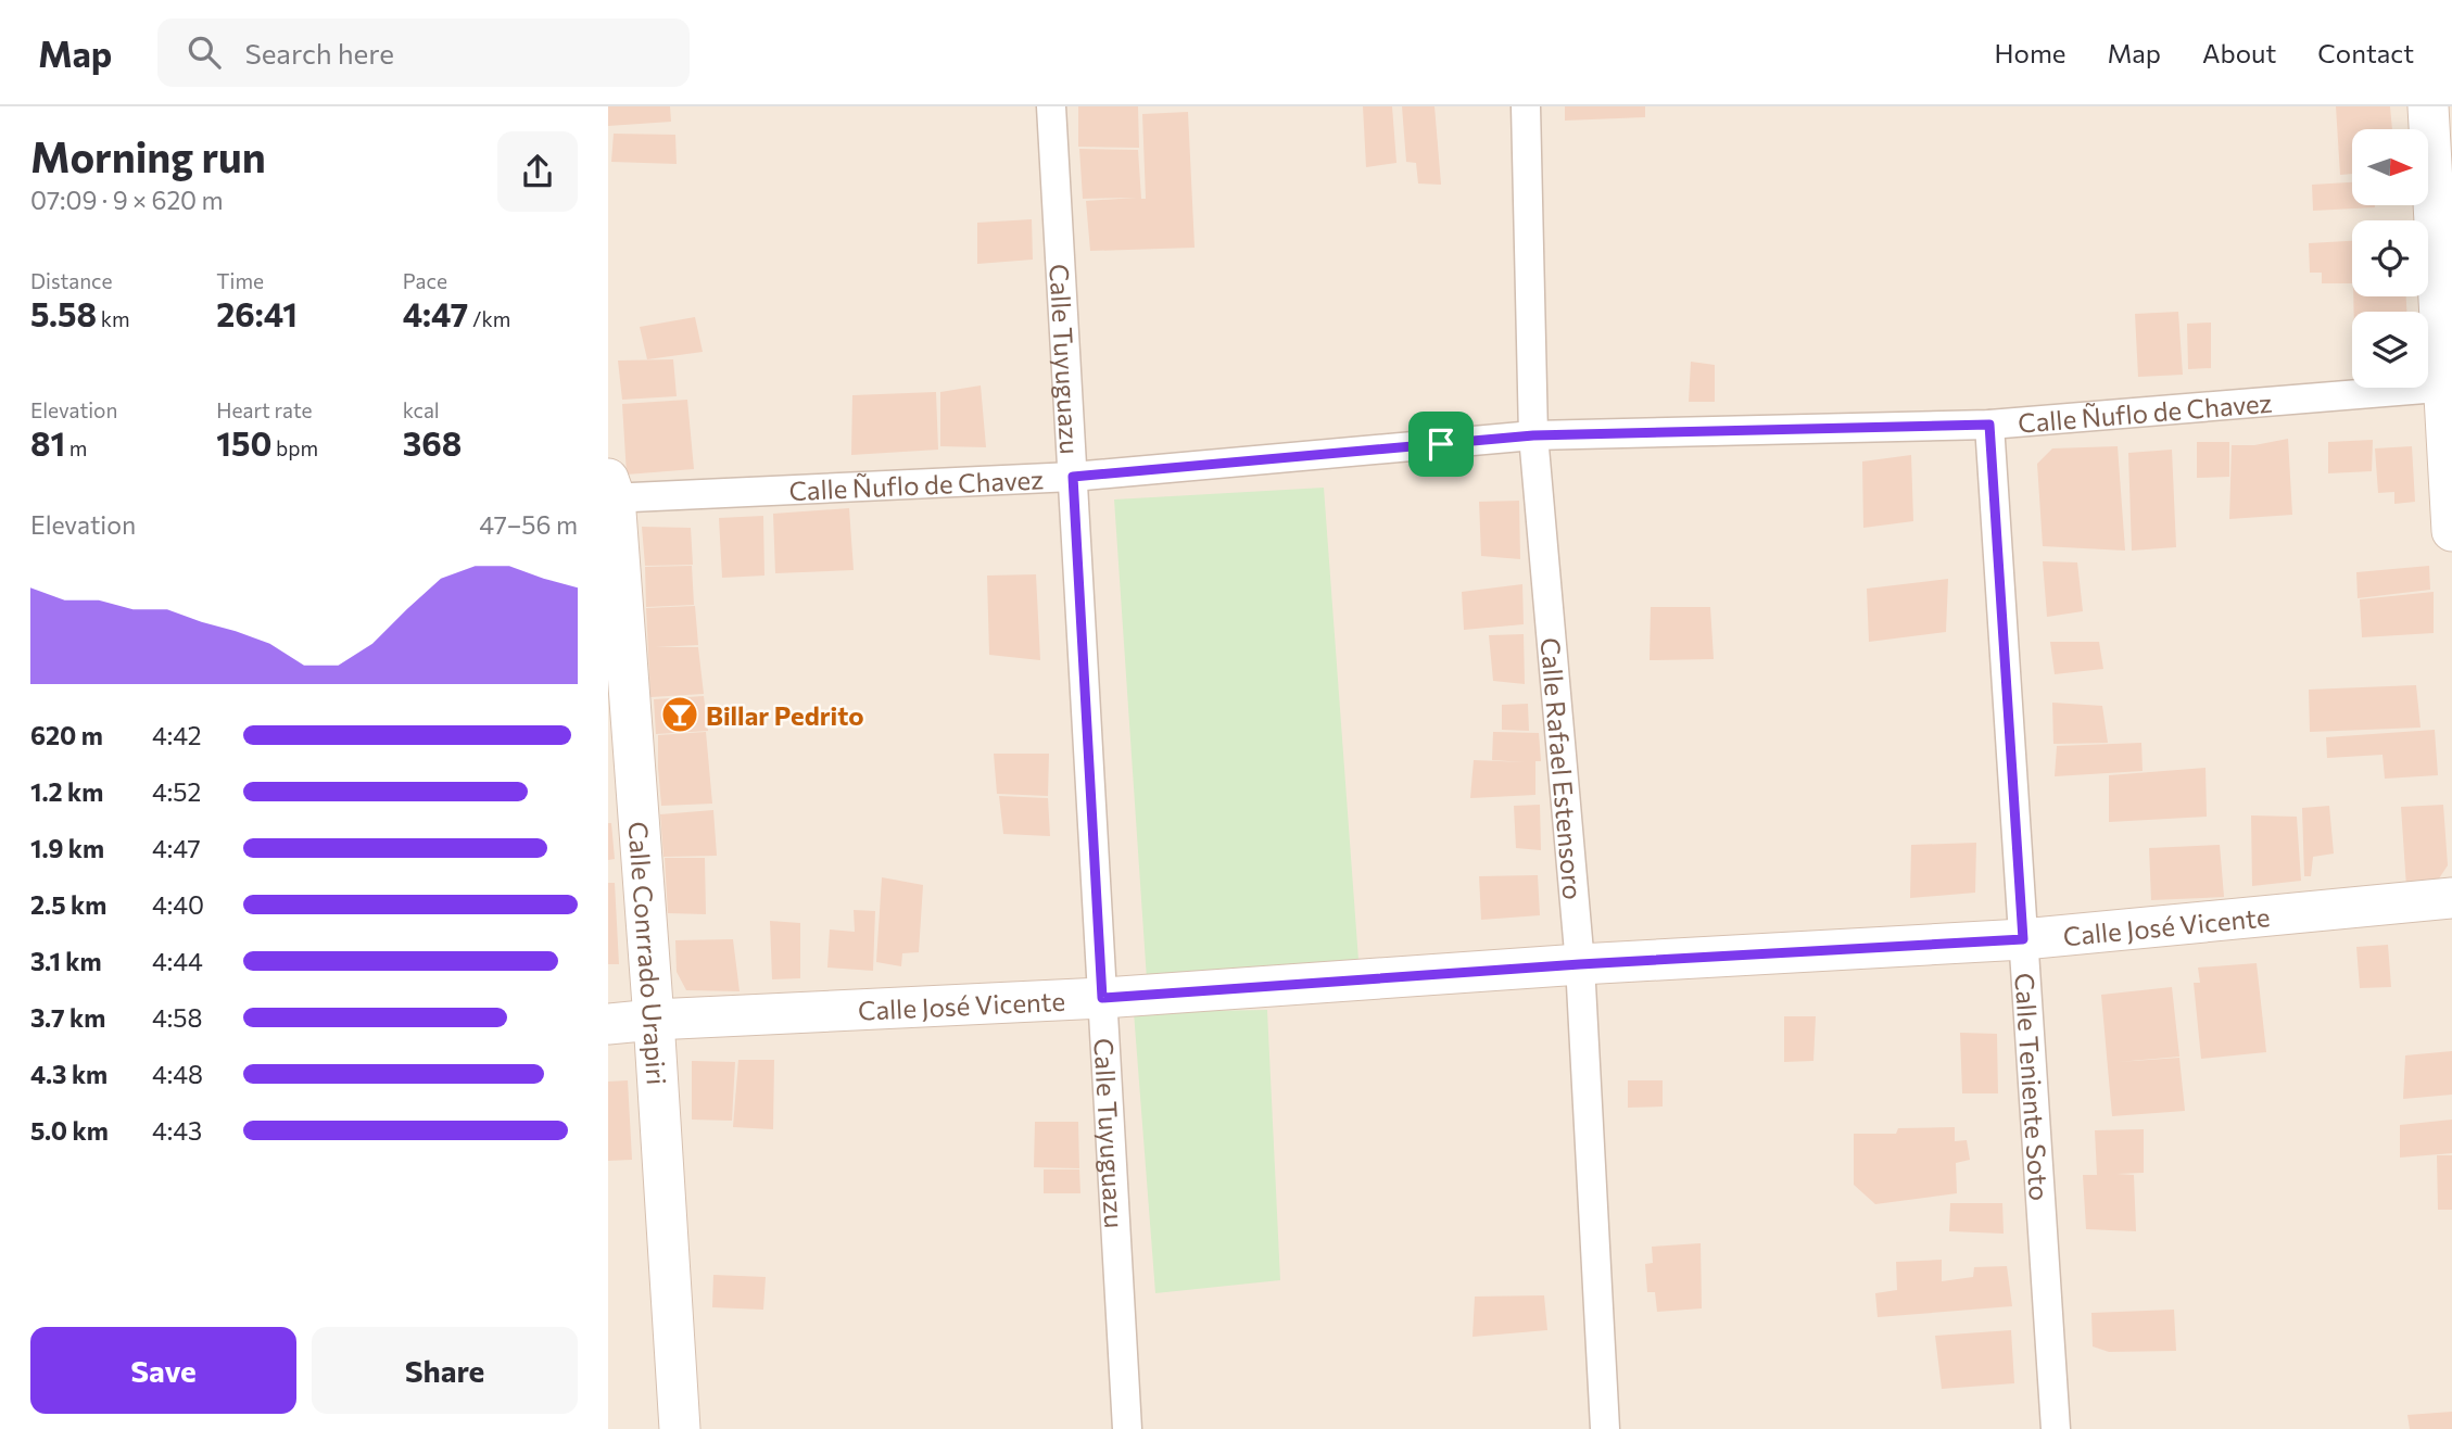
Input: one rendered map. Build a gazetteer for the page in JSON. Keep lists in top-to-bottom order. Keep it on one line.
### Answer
{"streets":{"street":["Calle Tuyuguazu","Calle Ñuflo de Chavez","Calle Rafael Estensoro","Calle José Vicente","Calle Conrrado Urapiri","Calle Teniente Soto"]},"crossings":[["Calle Tuyuguazu","Calle Ñuflo de Chavez"],["Calle Tuyuguazu","Calle José Vicente"],["Calle Ñuflo de Chavez","Calle Rafael Estensoro"],["Calle Ñuflo de Chavez","Calle Conrrado Urapiri"],["Calle Ñuflo de Chavez","Calle Teniente Soto"],["Calle Rafael Estensoro","Calle José Vicente"],["Calle José Vicente","Calle Conrrado Urapiri"],["Calle José Vicente","Calle Teniente Soto"]],"places":{"bar":["Billar Pedrito"]},"north":"right","page":{"header":"Map","search":"Search here","nav":["Home","Map","About","Contact"],"heading":["Morning run","07:09 · 9 × 620 m"],"stats":[["Distance","5.58 km"],["Time","26:41"],["Pace","4:47 /km"],["Elevation","81 m"],["Heart rate","150 bpm"],["kcal","368"]],"chart":["Elevation","47–56 m"],"list":[{"name":"620 m","note":"4:42"},{"name":"1.2 km","note":"4:52"},{"name":"1.9 km","note":"4:47"},{"name":"2.5 km","note":"4:40"},{"name":"3.1 km","note":"4:44"},{"name":"3.7 km","note":"4:58"},{"name":"4.3 km","note":"4:48"},{"name":"5.0 km","note":"4:43"}],"buttons":["Save","Share"]}}
